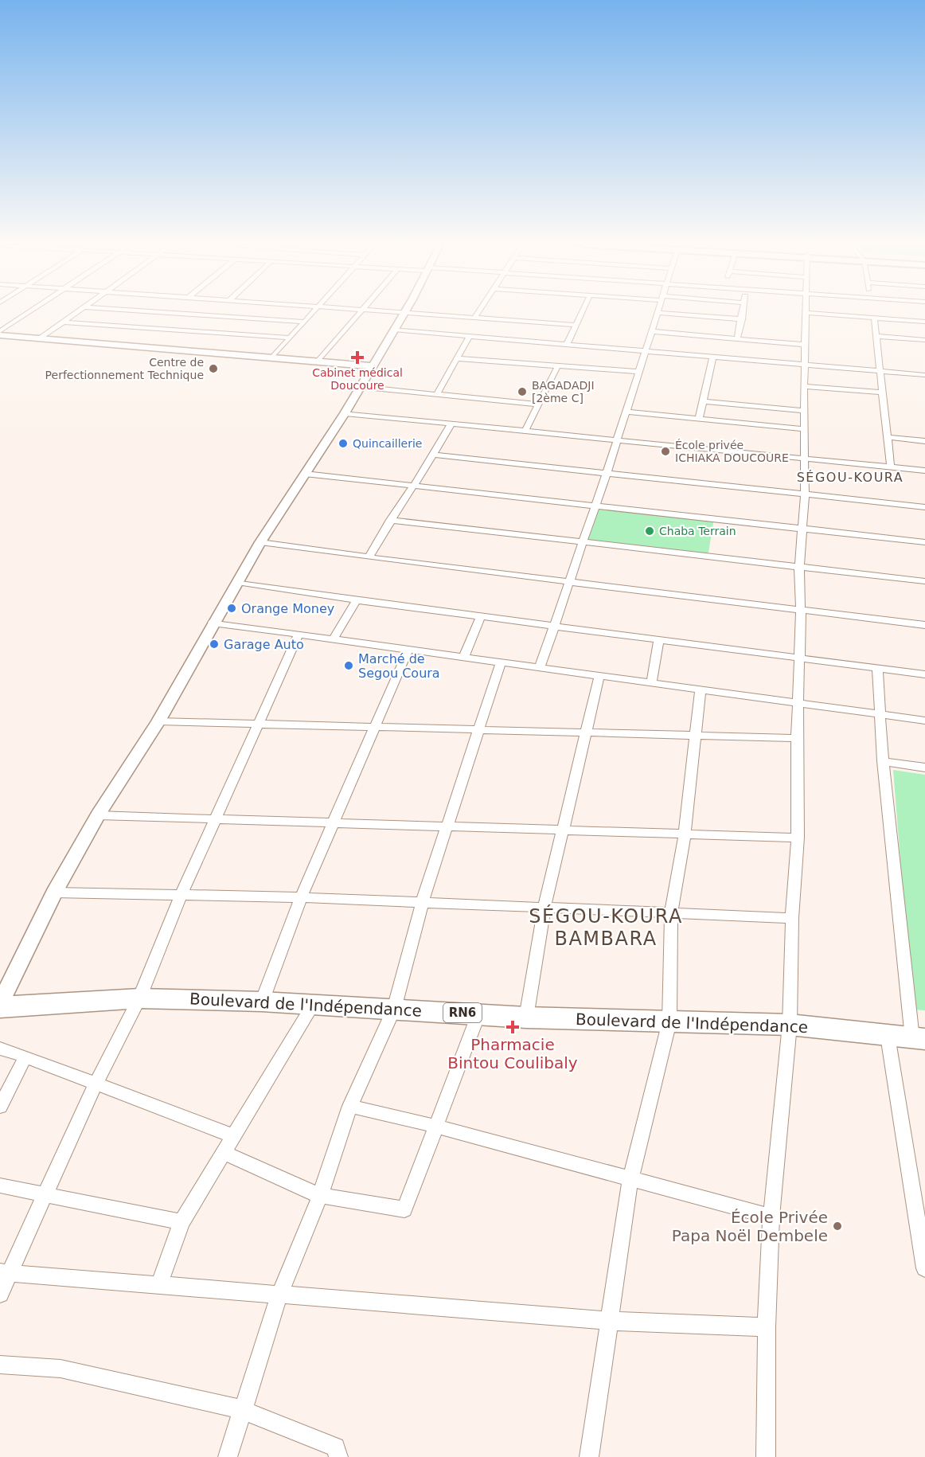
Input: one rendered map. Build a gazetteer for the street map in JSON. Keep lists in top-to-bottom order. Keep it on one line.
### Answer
{"streets":{"highway":["Boulevard de l'Indépendance","RN6"]},"districts":["SÉGOU-KOURA","SÉGOU-KOURA BAMBARA"],"places":{"health":["Cabinet médical Doucoure","Pharmacie Bintou Coulibaly"],"other":["Centre de Perfectionnement Technique","BAGADADJI [2ème C]","Quincaillerie","École privée ICHIAKA DOUCOURE","Chaba Terrain","Orange Money","Garage Auto","Marché de Segou Coura","École Privée Papa Noël Dembele"]}}
